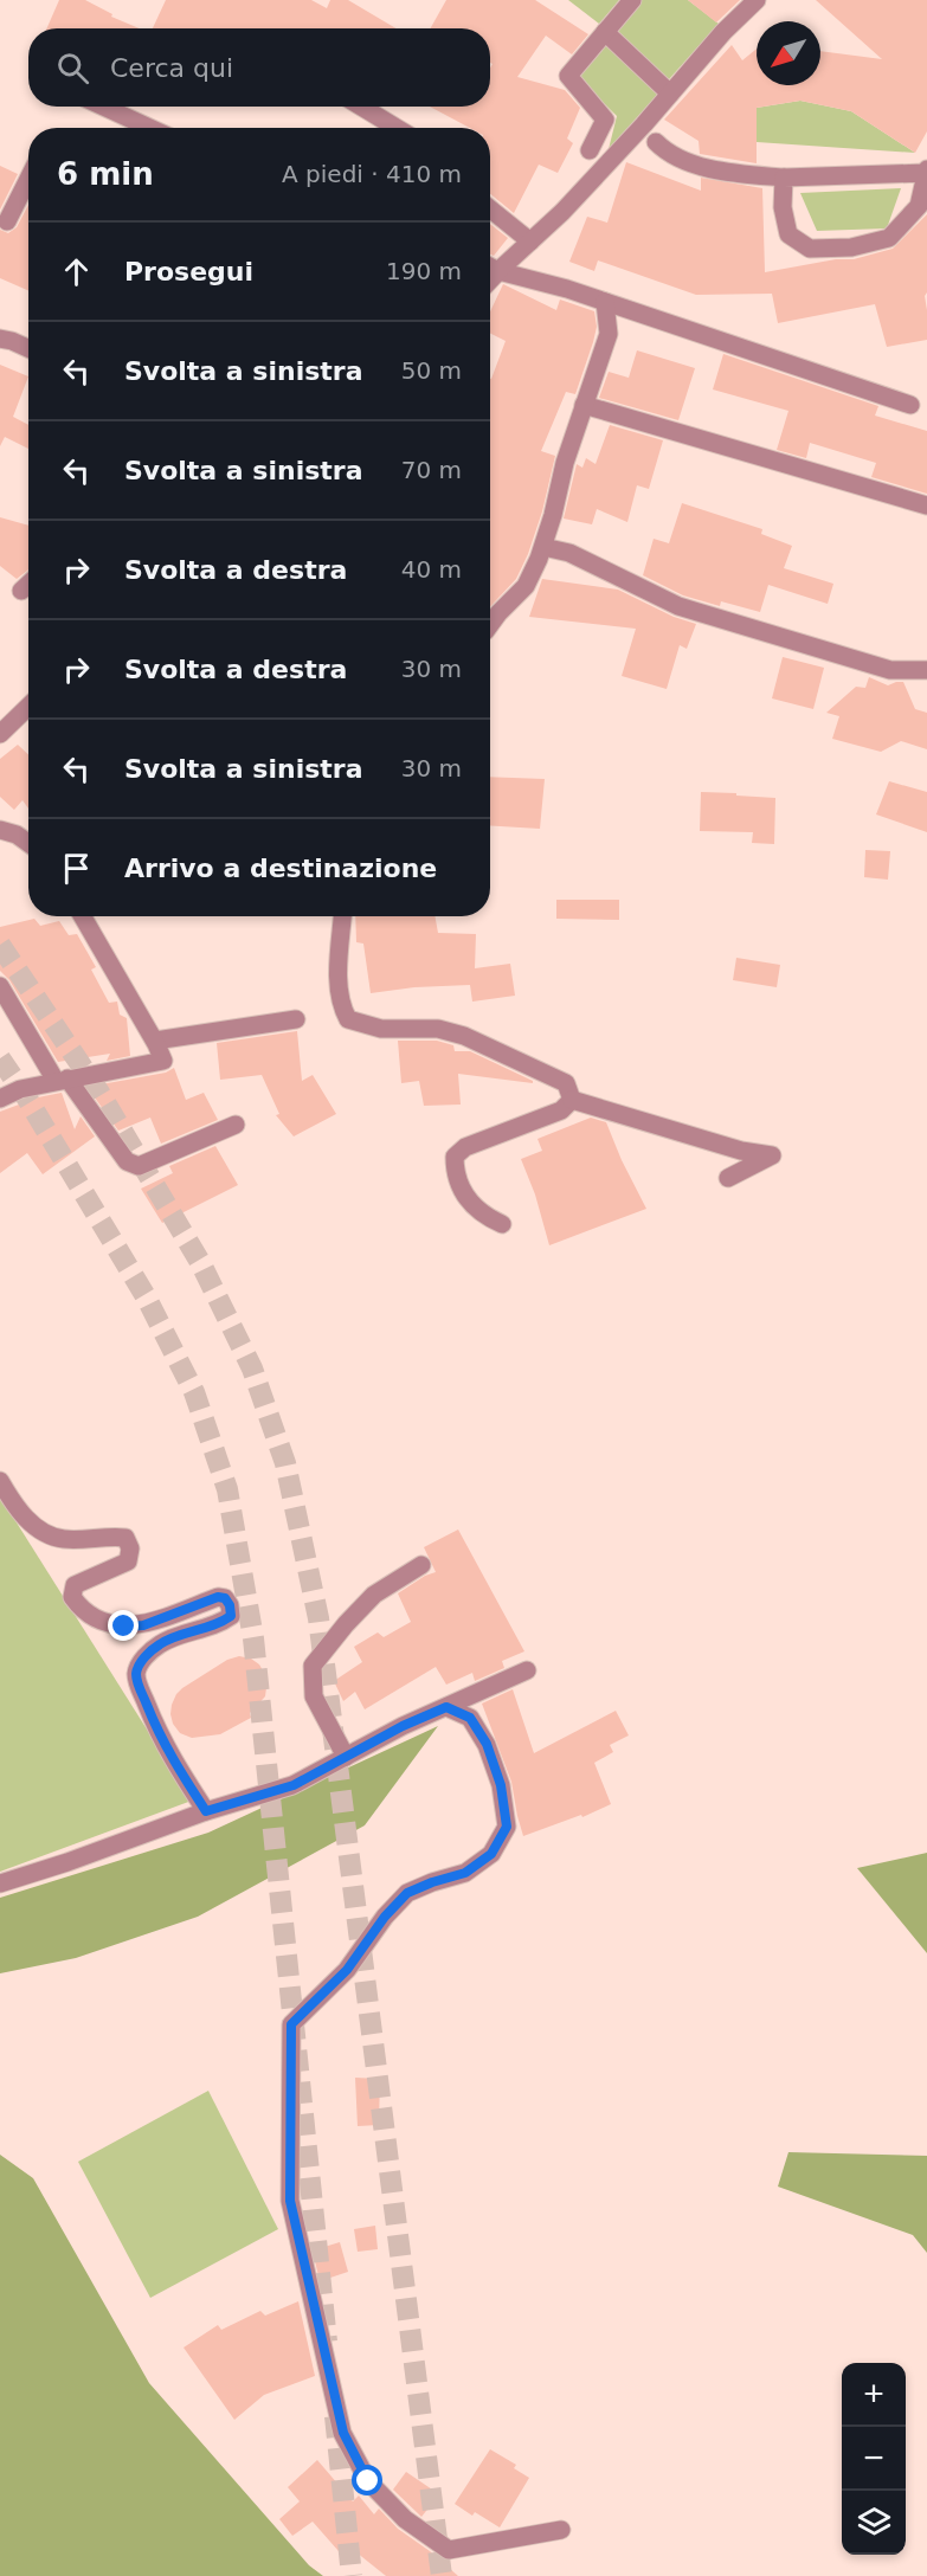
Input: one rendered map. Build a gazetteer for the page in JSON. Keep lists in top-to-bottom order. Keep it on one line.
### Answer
{"north":"bottom left","page":{"search":"Cerca qui","heading":["6 min","A piedi · 410 m"],"list":[["Prosegui","190 m"],["Svolta a sinistra","50 m"],["Svolta a sinistra","70 m"],["Svolta a destra","40 m"],["Svolta a destra","30 m"],["Svolta a sinistra","30 m"],"Arrivo a destinazione"],"map_buttons":["+","−"]}}
